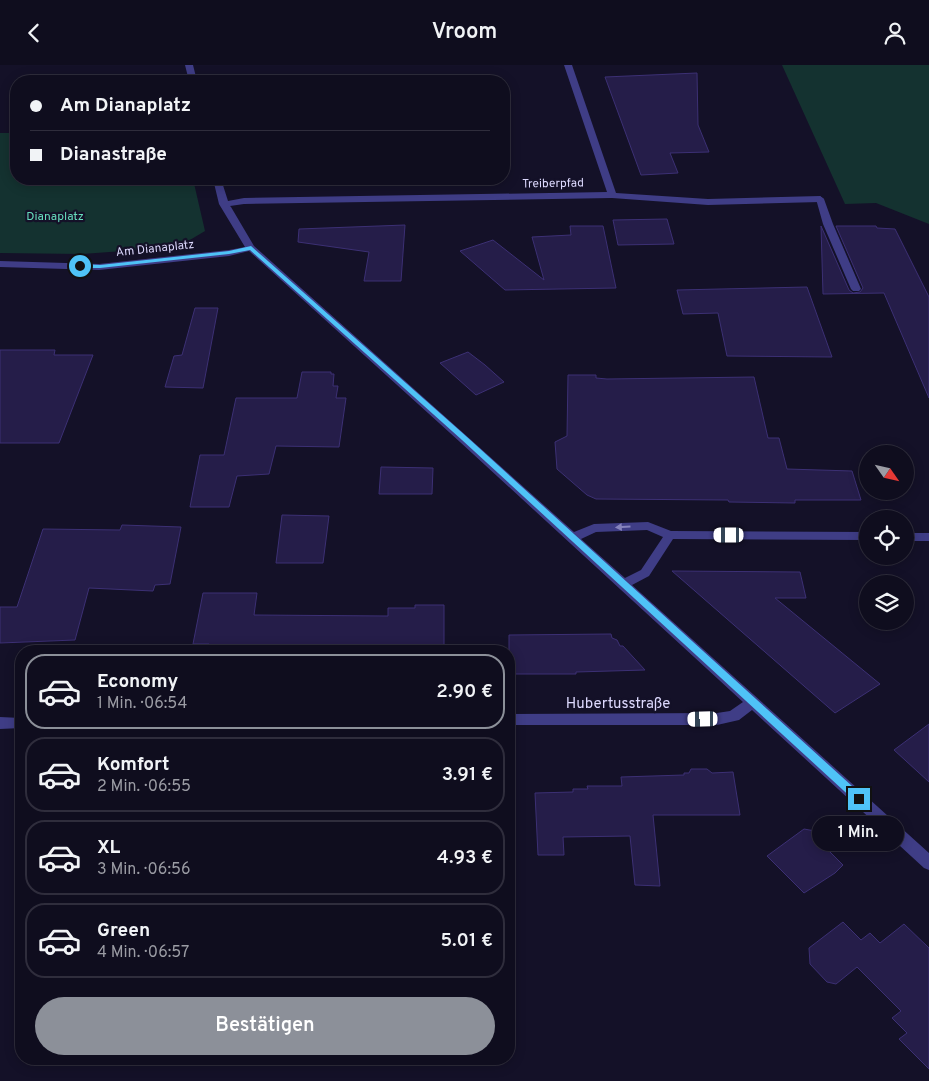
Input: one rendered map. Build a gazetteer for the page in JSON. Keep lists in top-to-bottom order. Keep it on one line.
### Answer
{"streets":{"street":["Treiberpfad","Am Dianaplatz","Hubertusstraße"]},"parks":["Dianaplatz"],"north":"bottom right","page":{"header":"Vroom","banner":["Am Dianaplatz","Dianastraße"],"list":[{"name":"Economy","note":"1 Min. · 06:54","value":"2.90 €"},{"name":"Komfort","note":"2 Min. · 06:55","value":"3.91 €"},{"name":"XL","note":"3 Min. · 06:56","value":"4.93 €"},{"name":"Green","note":"4 Min. · 06:57","value":"5.01 €"}],"bubble":"1 Min.","buttons":"Bestätigen"}}
